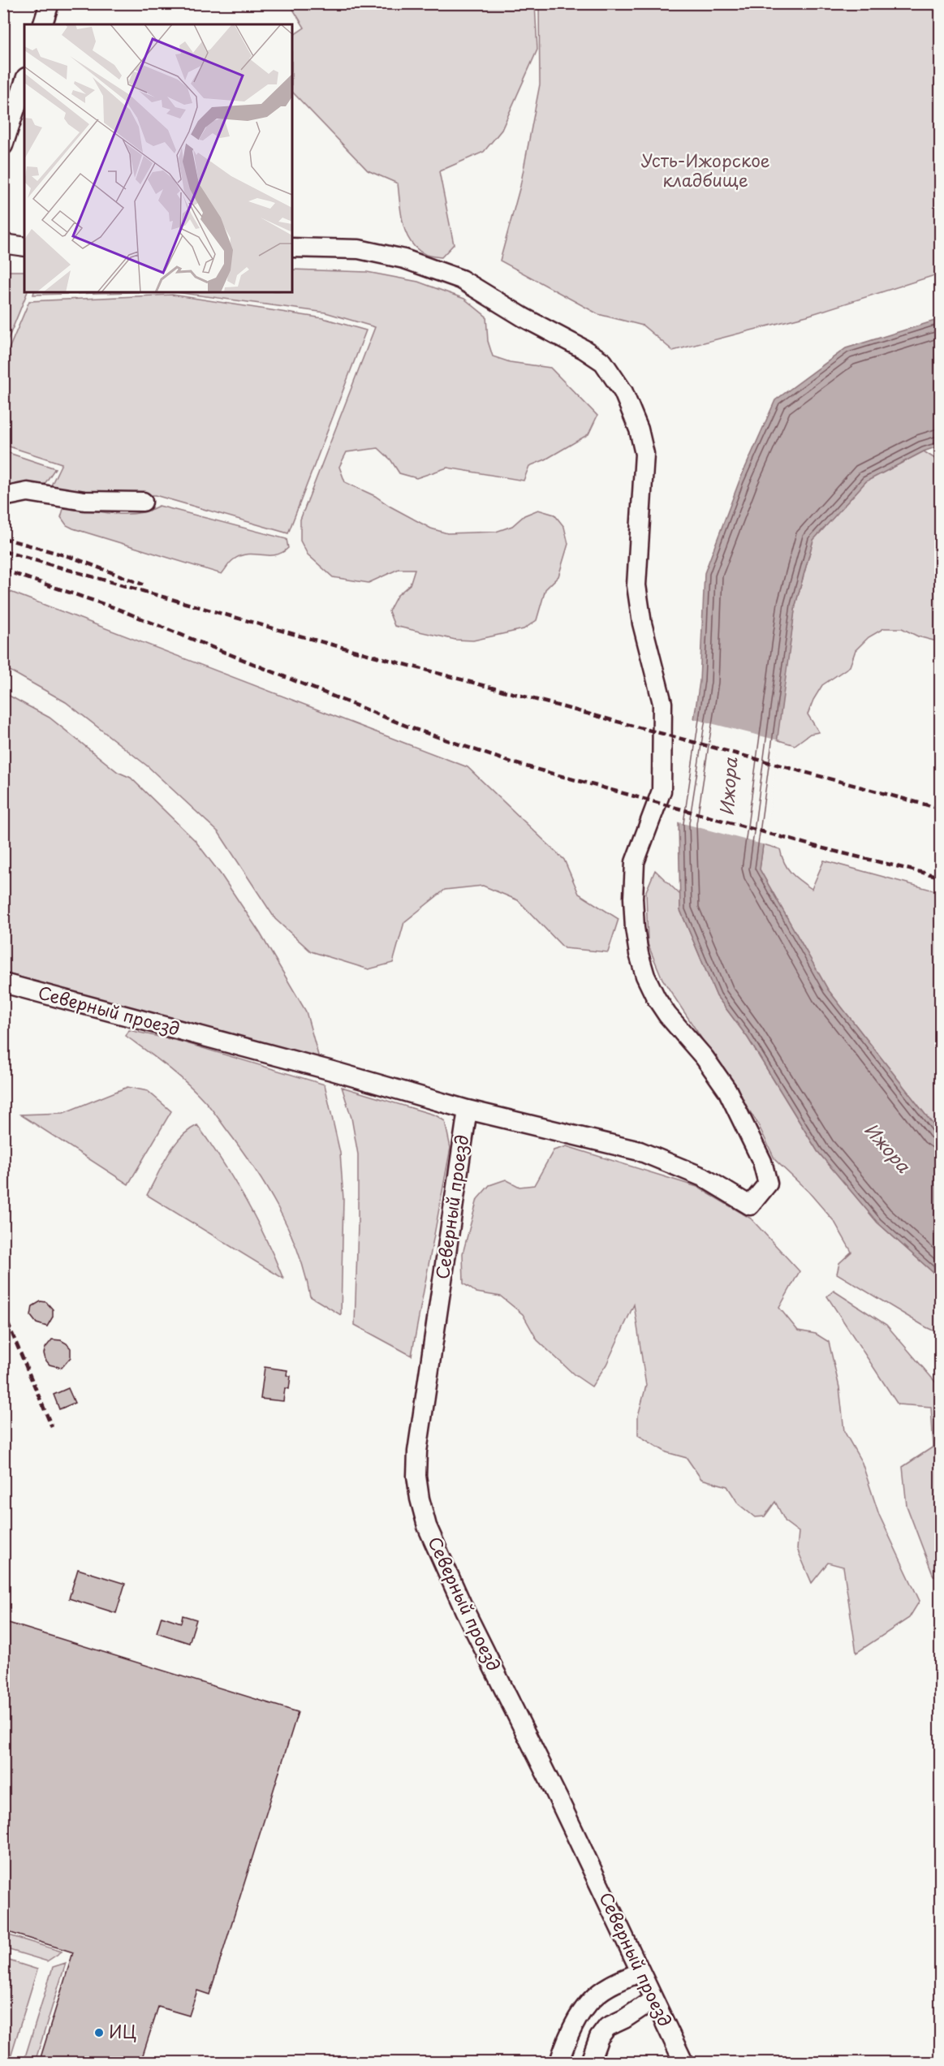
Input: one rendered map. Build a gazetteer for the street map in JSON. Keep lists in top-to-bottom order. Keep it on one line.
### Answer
{"streets":{"street":["Северный проезд"]},"water":["Ижора"],"parks":["Усть-Ижорское кладбище"],"places":["ИЦ"]}
